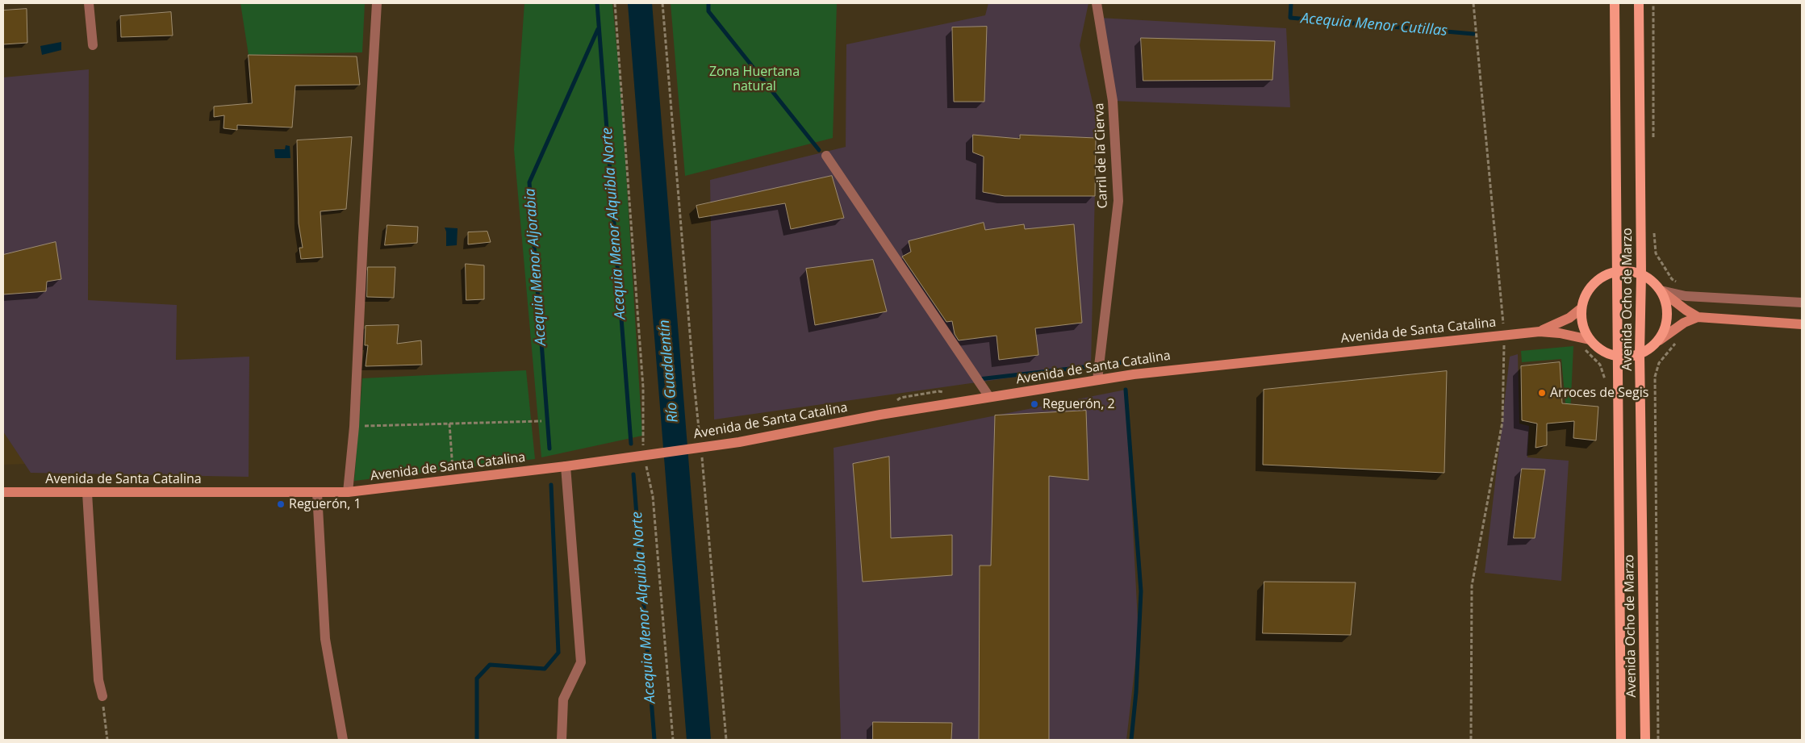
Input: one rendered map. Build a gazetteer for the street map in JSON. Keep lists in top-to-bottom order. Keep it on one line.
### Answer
{"streets":{"main road":["Avenida Ocho de Marzo","Avenida de Santa Catalina"],"street":["Carril de la Cierva"]},"crossings":[["Carril de la Cierva","Avenida de Santa Catalina"]],"water":["Acequia Menor Cutillas","Acequia Menor Alquibla Norte","Acequia Menor Aljorabia","Río Guadalentín"],"parks":["Zona Huertana natural"],"places":["Arroces de Segis","Reguerón, 2","Reguerón, 1"]}
